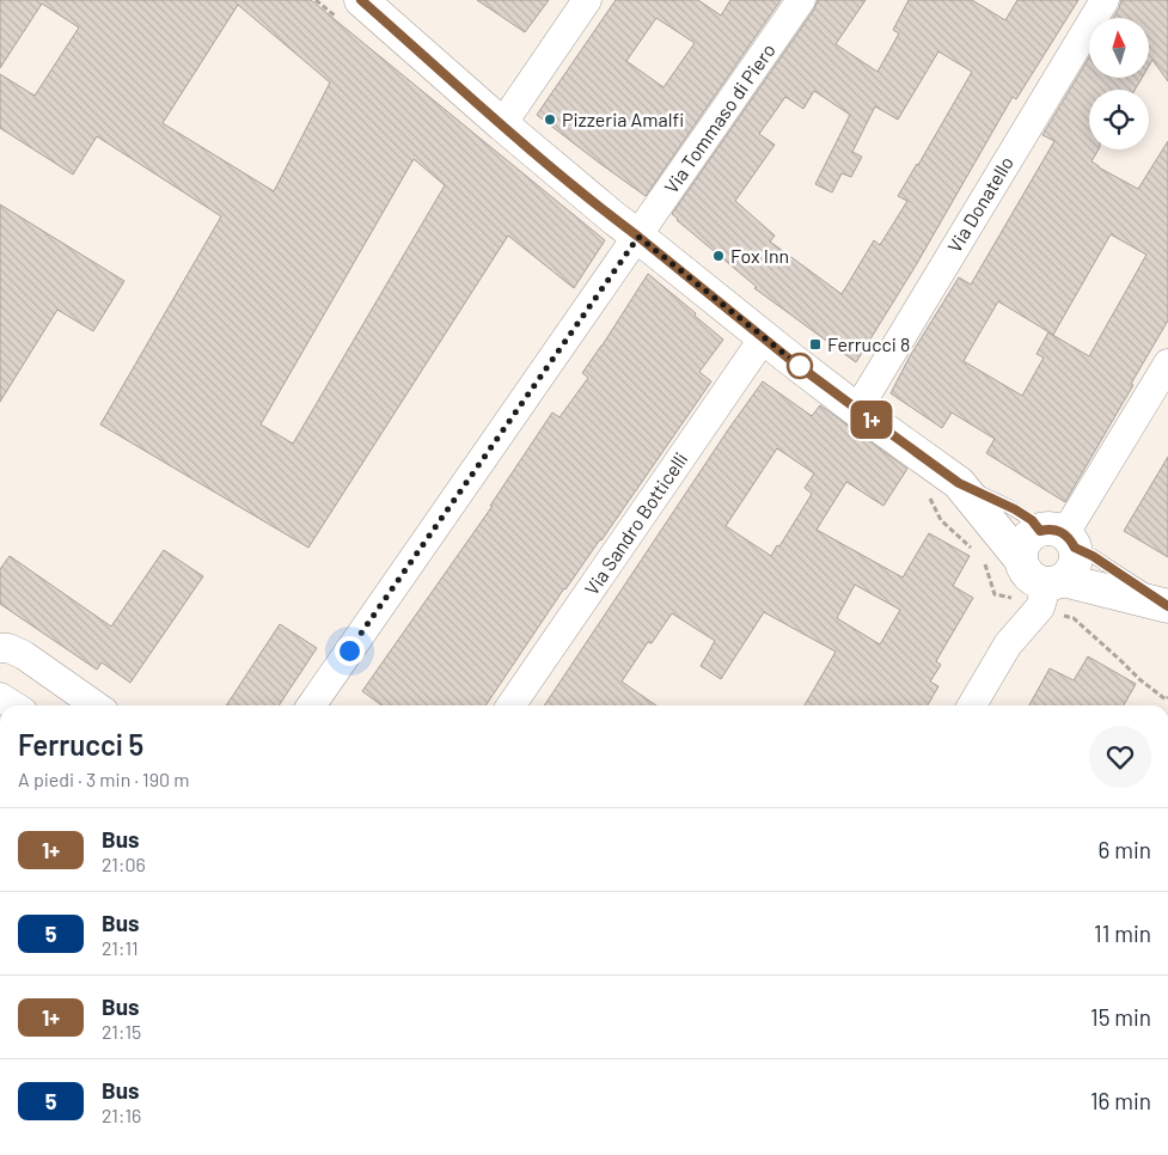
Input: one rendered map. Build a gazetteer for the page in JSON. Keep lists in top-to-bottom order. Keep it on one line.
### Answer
{"streets":{"street":["Via Tommaso di Piero","Via Donatello","Via Sandro Botticelli"]},"places":{"other":["Pizzeria Amalfi","Fox Inn"],"transit":["Ferrucci 8"]},"lines":["bus line 1+"],"north":"top","page":{"on_map":"1+","heading":["Ferrucci 5","A piedi · 3 min · 190 m"],"list":[{"mark":"1+","name":"Bus","note":"21:06","value":"6 min"},{"mark":"5","name":"Bus","note":"21:11","value":"11 min"},{"mark":"1+","name":"Bus","note":"21:15","value":"15 min"},{"mark":"5","name":"Bus","note":"21:16","value":"16 min"}]}}
